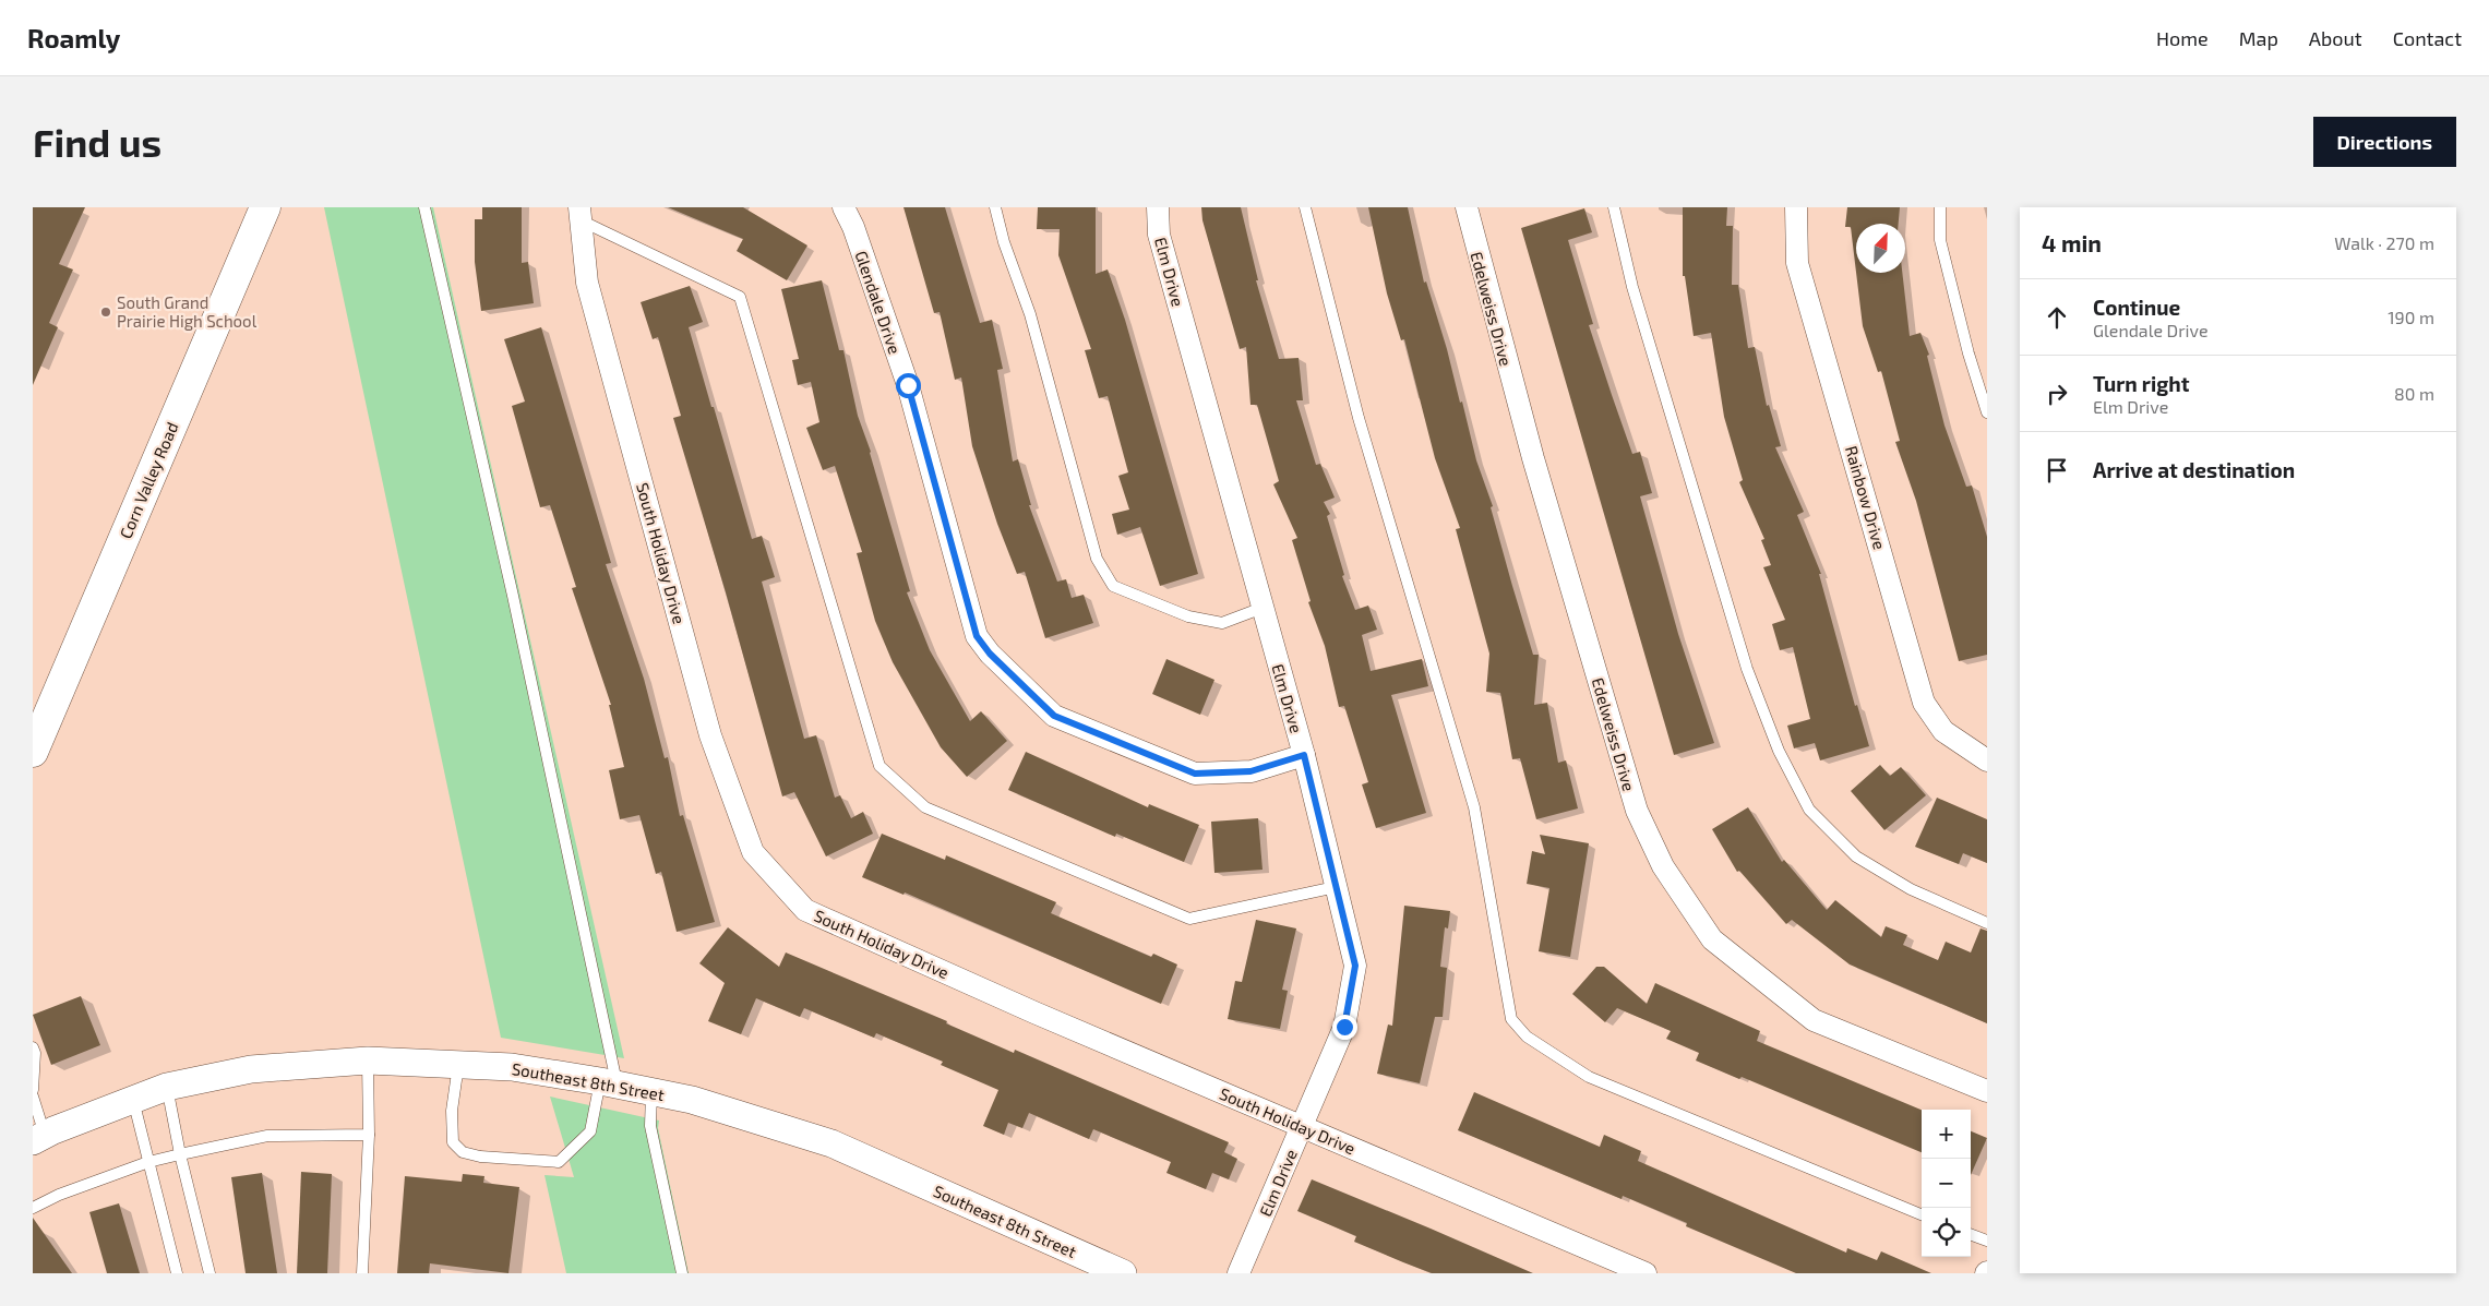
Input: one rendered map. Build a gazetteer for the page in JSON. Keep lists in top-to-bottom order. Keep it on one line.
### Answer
{"streets":{"main road":["Corn Valley Road"],"street":["Elm Drive","Glendale Drive","Edelweiss Drive","Rainbow Drive","South Holiday Drive","Southeast 8th Street"]},"crossings":[["Elm Drive","Glendale Drive"],["Elm Drive","South Holiday Drive"]],"places":["South Grand Prairie High School"],"north":"top right","page":{"header":"Roamly","nav":["Home","Map","About","Contact"],"buttons":"Directions","title":"Find us","heading":["4 min","Walk · 270 m"],"list":[["Continue","Glendale Drive","190 m"],["Turn right","Elm Drive","80 m"],"Arrive at destination"],"map_buttons":["+","−"]}}
